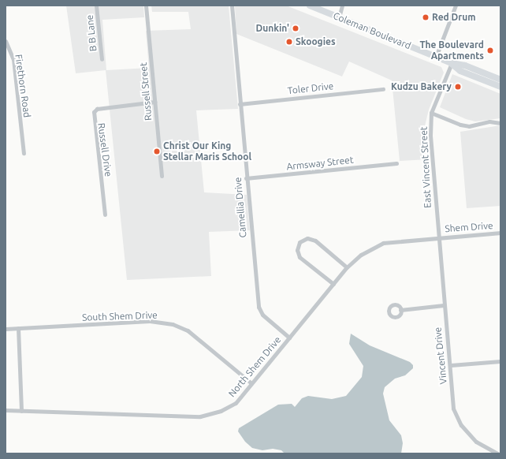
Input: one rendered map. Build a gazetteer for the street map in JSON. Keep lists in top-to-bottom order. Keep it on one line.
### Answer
{"streets":{"main road":["Coleman Boulevard"],"street":["B B Lane","Firethorn Road","Toler Drive","Russell Street","Russell Drive","Armsway Street","East Vincent Street","Camellia Drive","Shem Drive","South Shem Drive","Vincent Drive","North Shem Drive"]},"crossings":[["Coleman Boulevard","East Vincent Street"],["Toler Drive","Camellia Drive"],["Russell Street","Russell Drive"],["Armsway Street","Camellia Drive"],["East Vincent Street","Shem Drive"],["East Vincent Street","Vincent Drive"],["East Vincent Street","North Shem Drive"],["Camellia Drive","North Shem Drive"],["Shem Drive","Vincent Drive"],["Shem Drive","North Shem Drive"],["South Shem Drive","North Shem Drive"],["Vincent Drive","North Shem Drive"]],"places":["Red Drum","Dunkin'","Skoogies","The Boulevard Apartments","Kudzu Bakery","Christ Our King Stellar Maris School"]}
